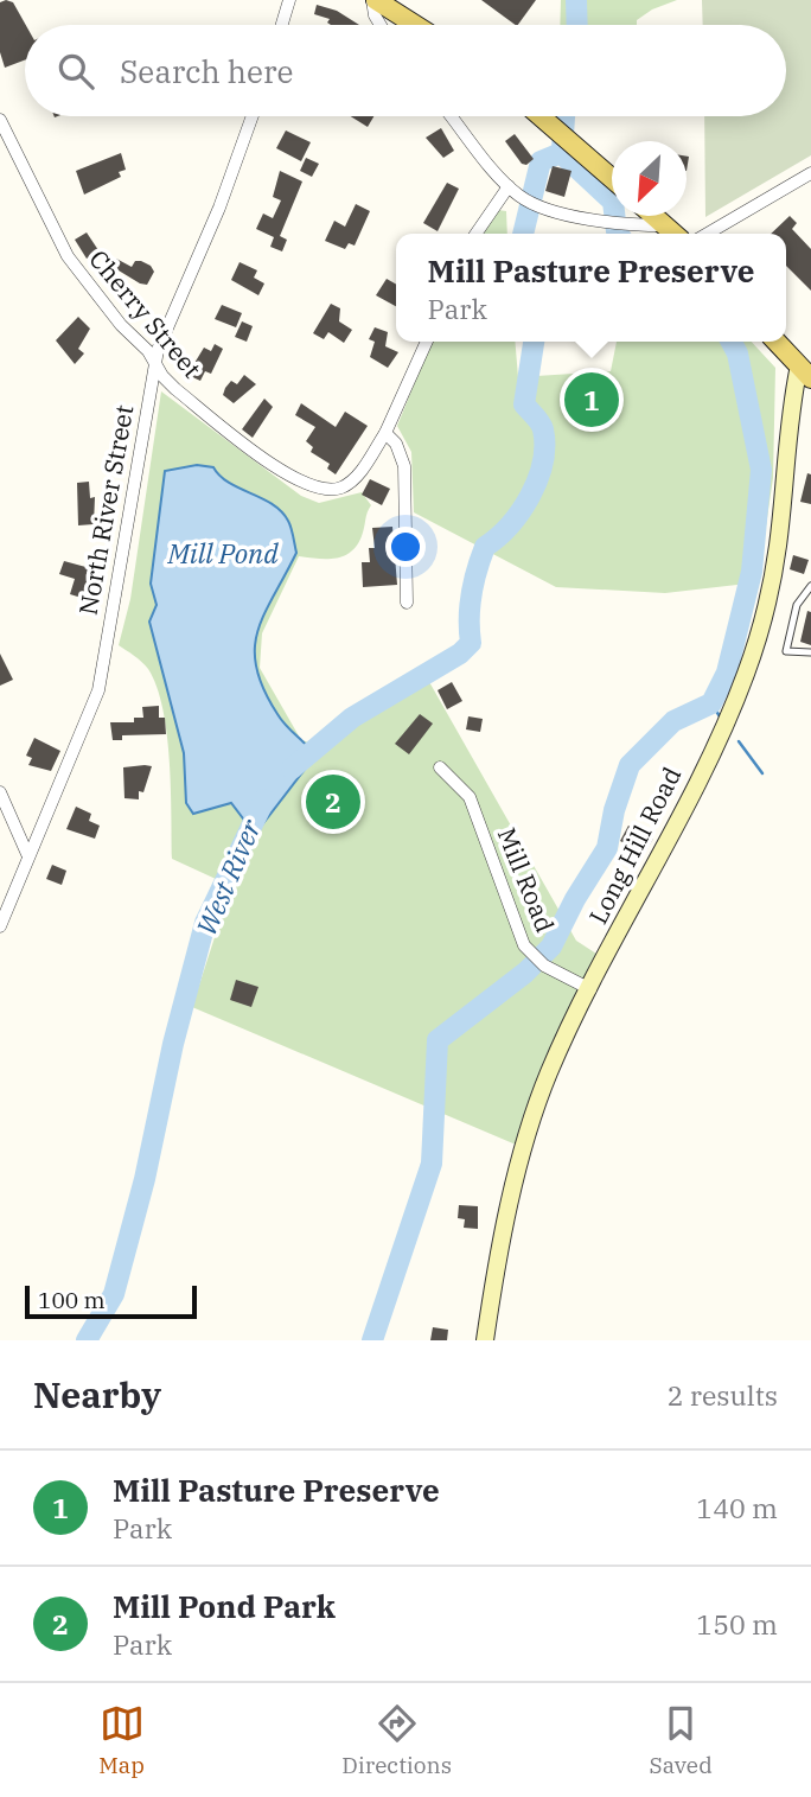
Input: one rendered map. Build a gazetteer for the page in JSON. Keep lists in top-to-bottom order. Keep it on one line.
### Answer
{"streets":{"street":["Cherry Street","North River Street","Long Hill Road","Mill Road"]},"crossings":[["Cherry Street","North River Street"],["Long Hill Road","Mill Road"]],"water":["Mill Pond","West River"],"scale_bar":"100 m","north":"bottom left","page":{"search":"Search here","popup":["Mill Pasture Preserve","Park"],"pins":["1","2"],"scale":"100 m","heading":["Nearby","2 results"],"list":[{"mark":"1","name":"Mill Pasture Preserve","note":"Park","value":"140 m"},{"mark":"2","name":"Mill Pond Park","note":"Park","value":"150 m"}],"nav":["Map","Directions","Saved"]}}
